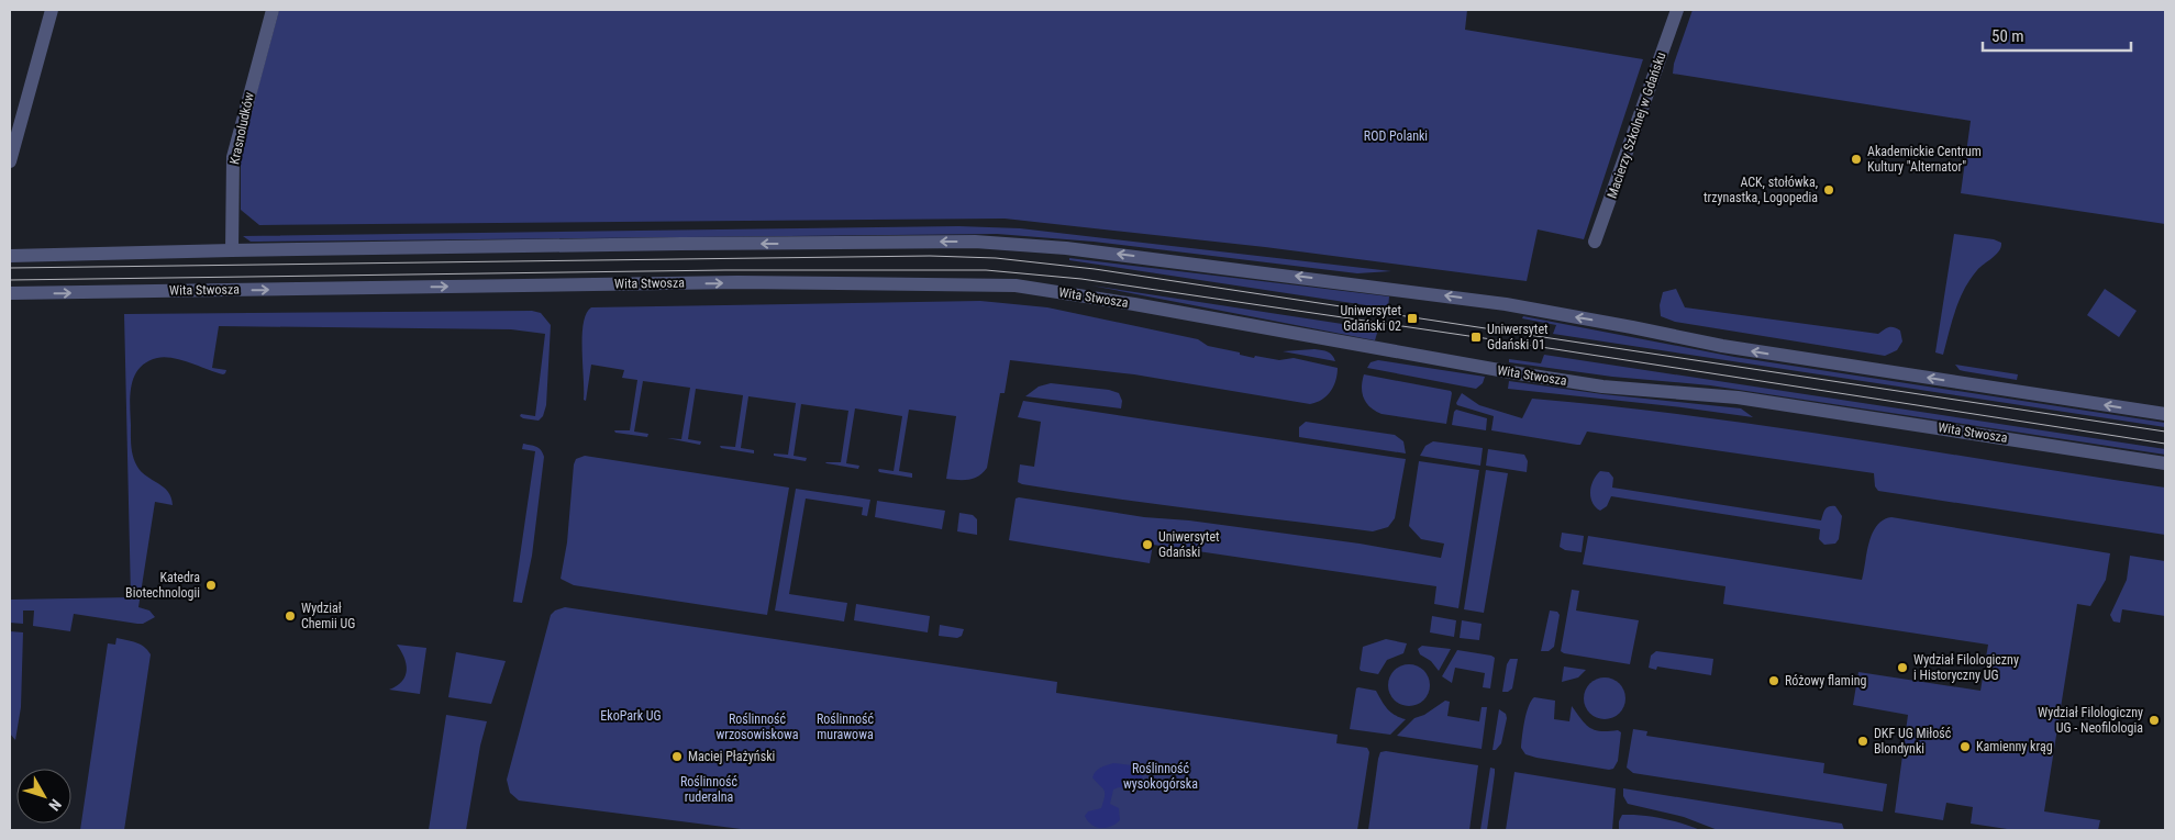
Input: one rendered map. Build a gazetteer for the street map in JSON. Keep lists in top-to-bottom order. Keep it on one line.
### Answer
{"streets":{"street":["Macierzy Szkolnej w Gdańsku","Krasnoludków","Wita Stwosza"]},"parks":["ROD Polanki","EkoPark UG","Roślinność wrzosowiskowa","Roślinność murawowa","Roślinność wysokogórska","Roślinność ruderalna"],"places":{"other":["Akademickie Centrum Kultury \"Alternator\"","ACK, stołówka, trzynastka, Logopedia","Uniwersytet Gdański","Katedra Biotechnologii","Wydział Chemii UG","Wydział Filologiczny i Historyczny UG","Różowy flaming","Wydział Filologiczny UG - Neofilologia","DKF UG Miłość Blondynki","Kamienny krąg","Maciej Płażyński"],"transit":["Uniwersytet Gdański 02","Uniwersytet Gdański 01"]},"scale_bar":"50 m","north":"bottom right"}
